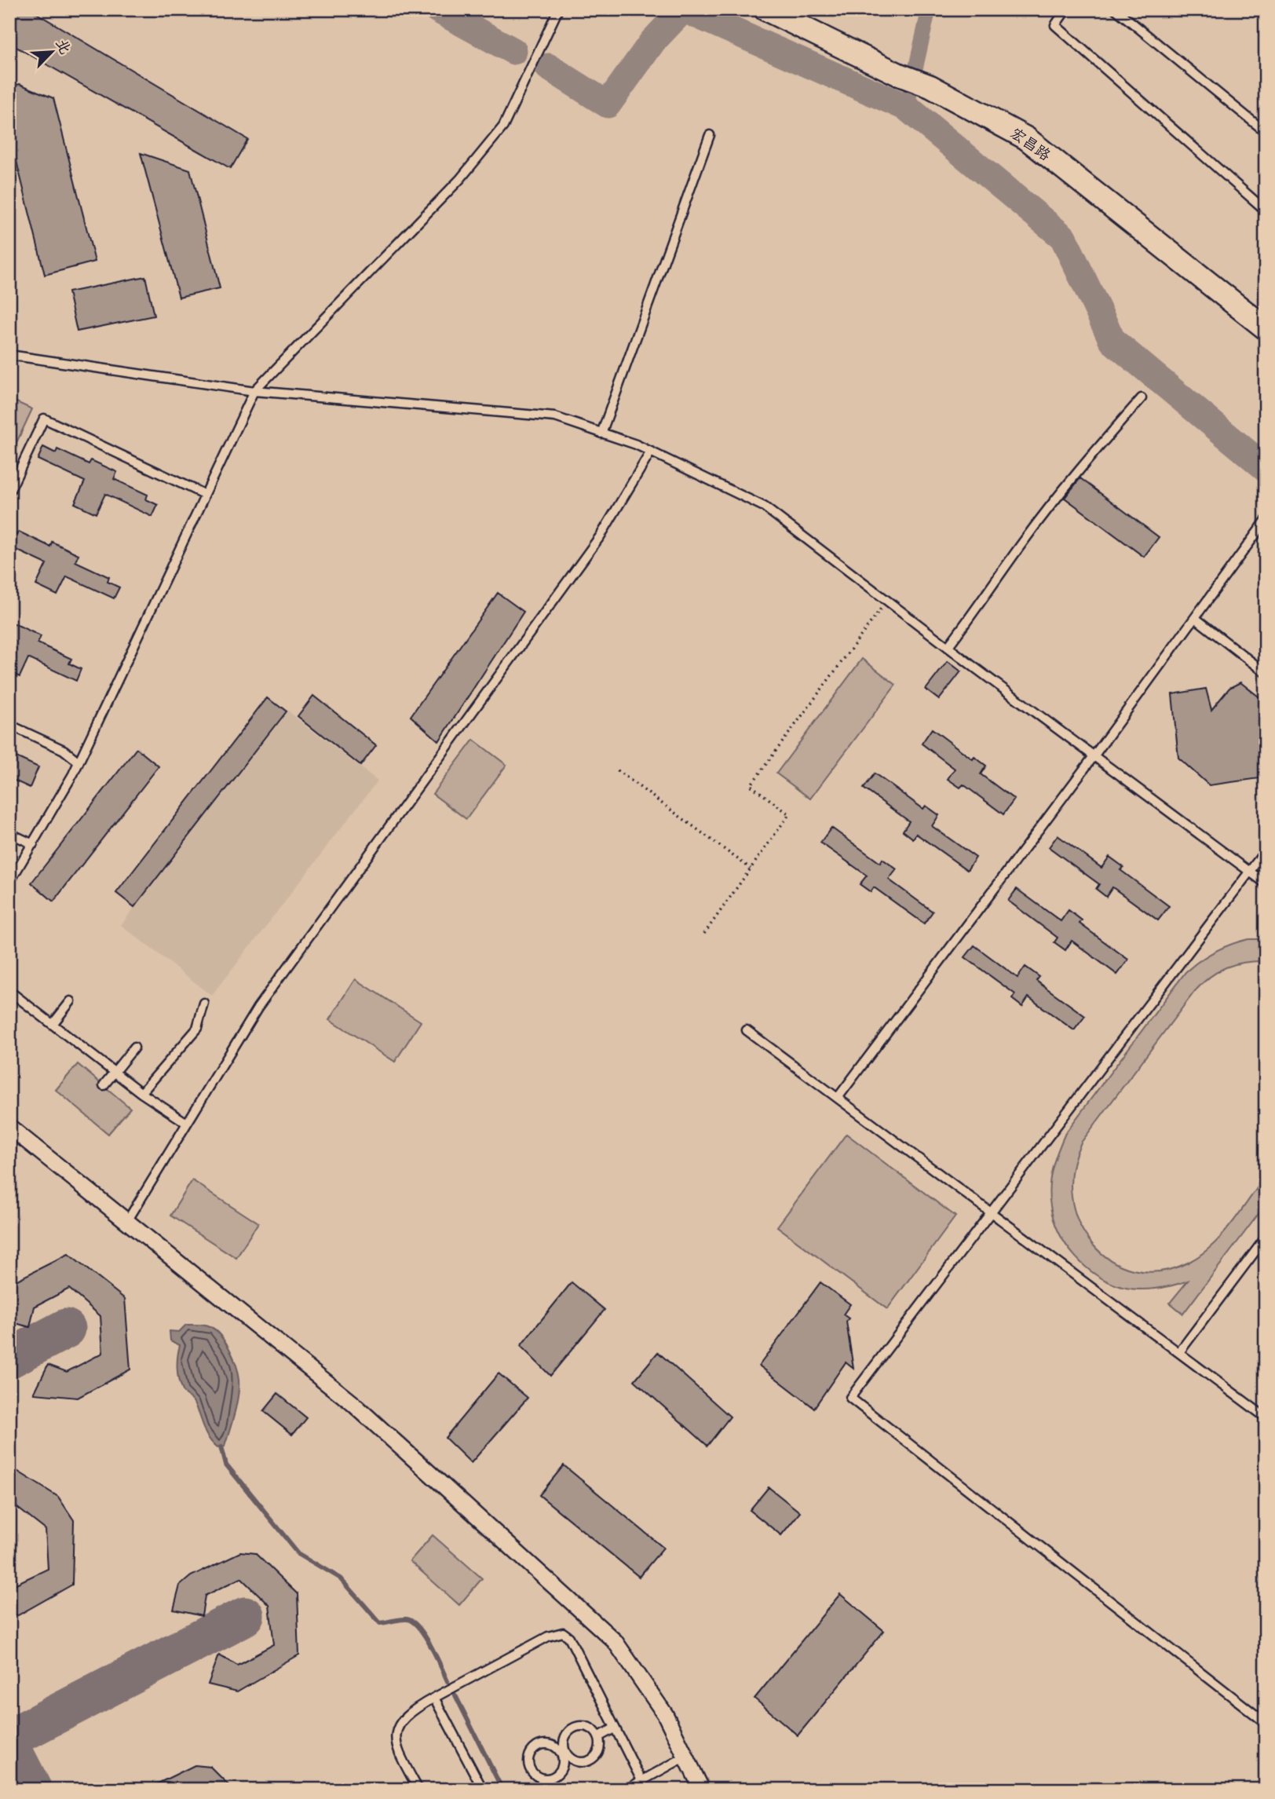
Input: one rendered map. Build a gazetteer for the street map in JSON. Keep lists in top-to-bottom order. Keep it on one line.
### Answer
{"streets":{"street":["宏昌路"]},"north":"top right"}
